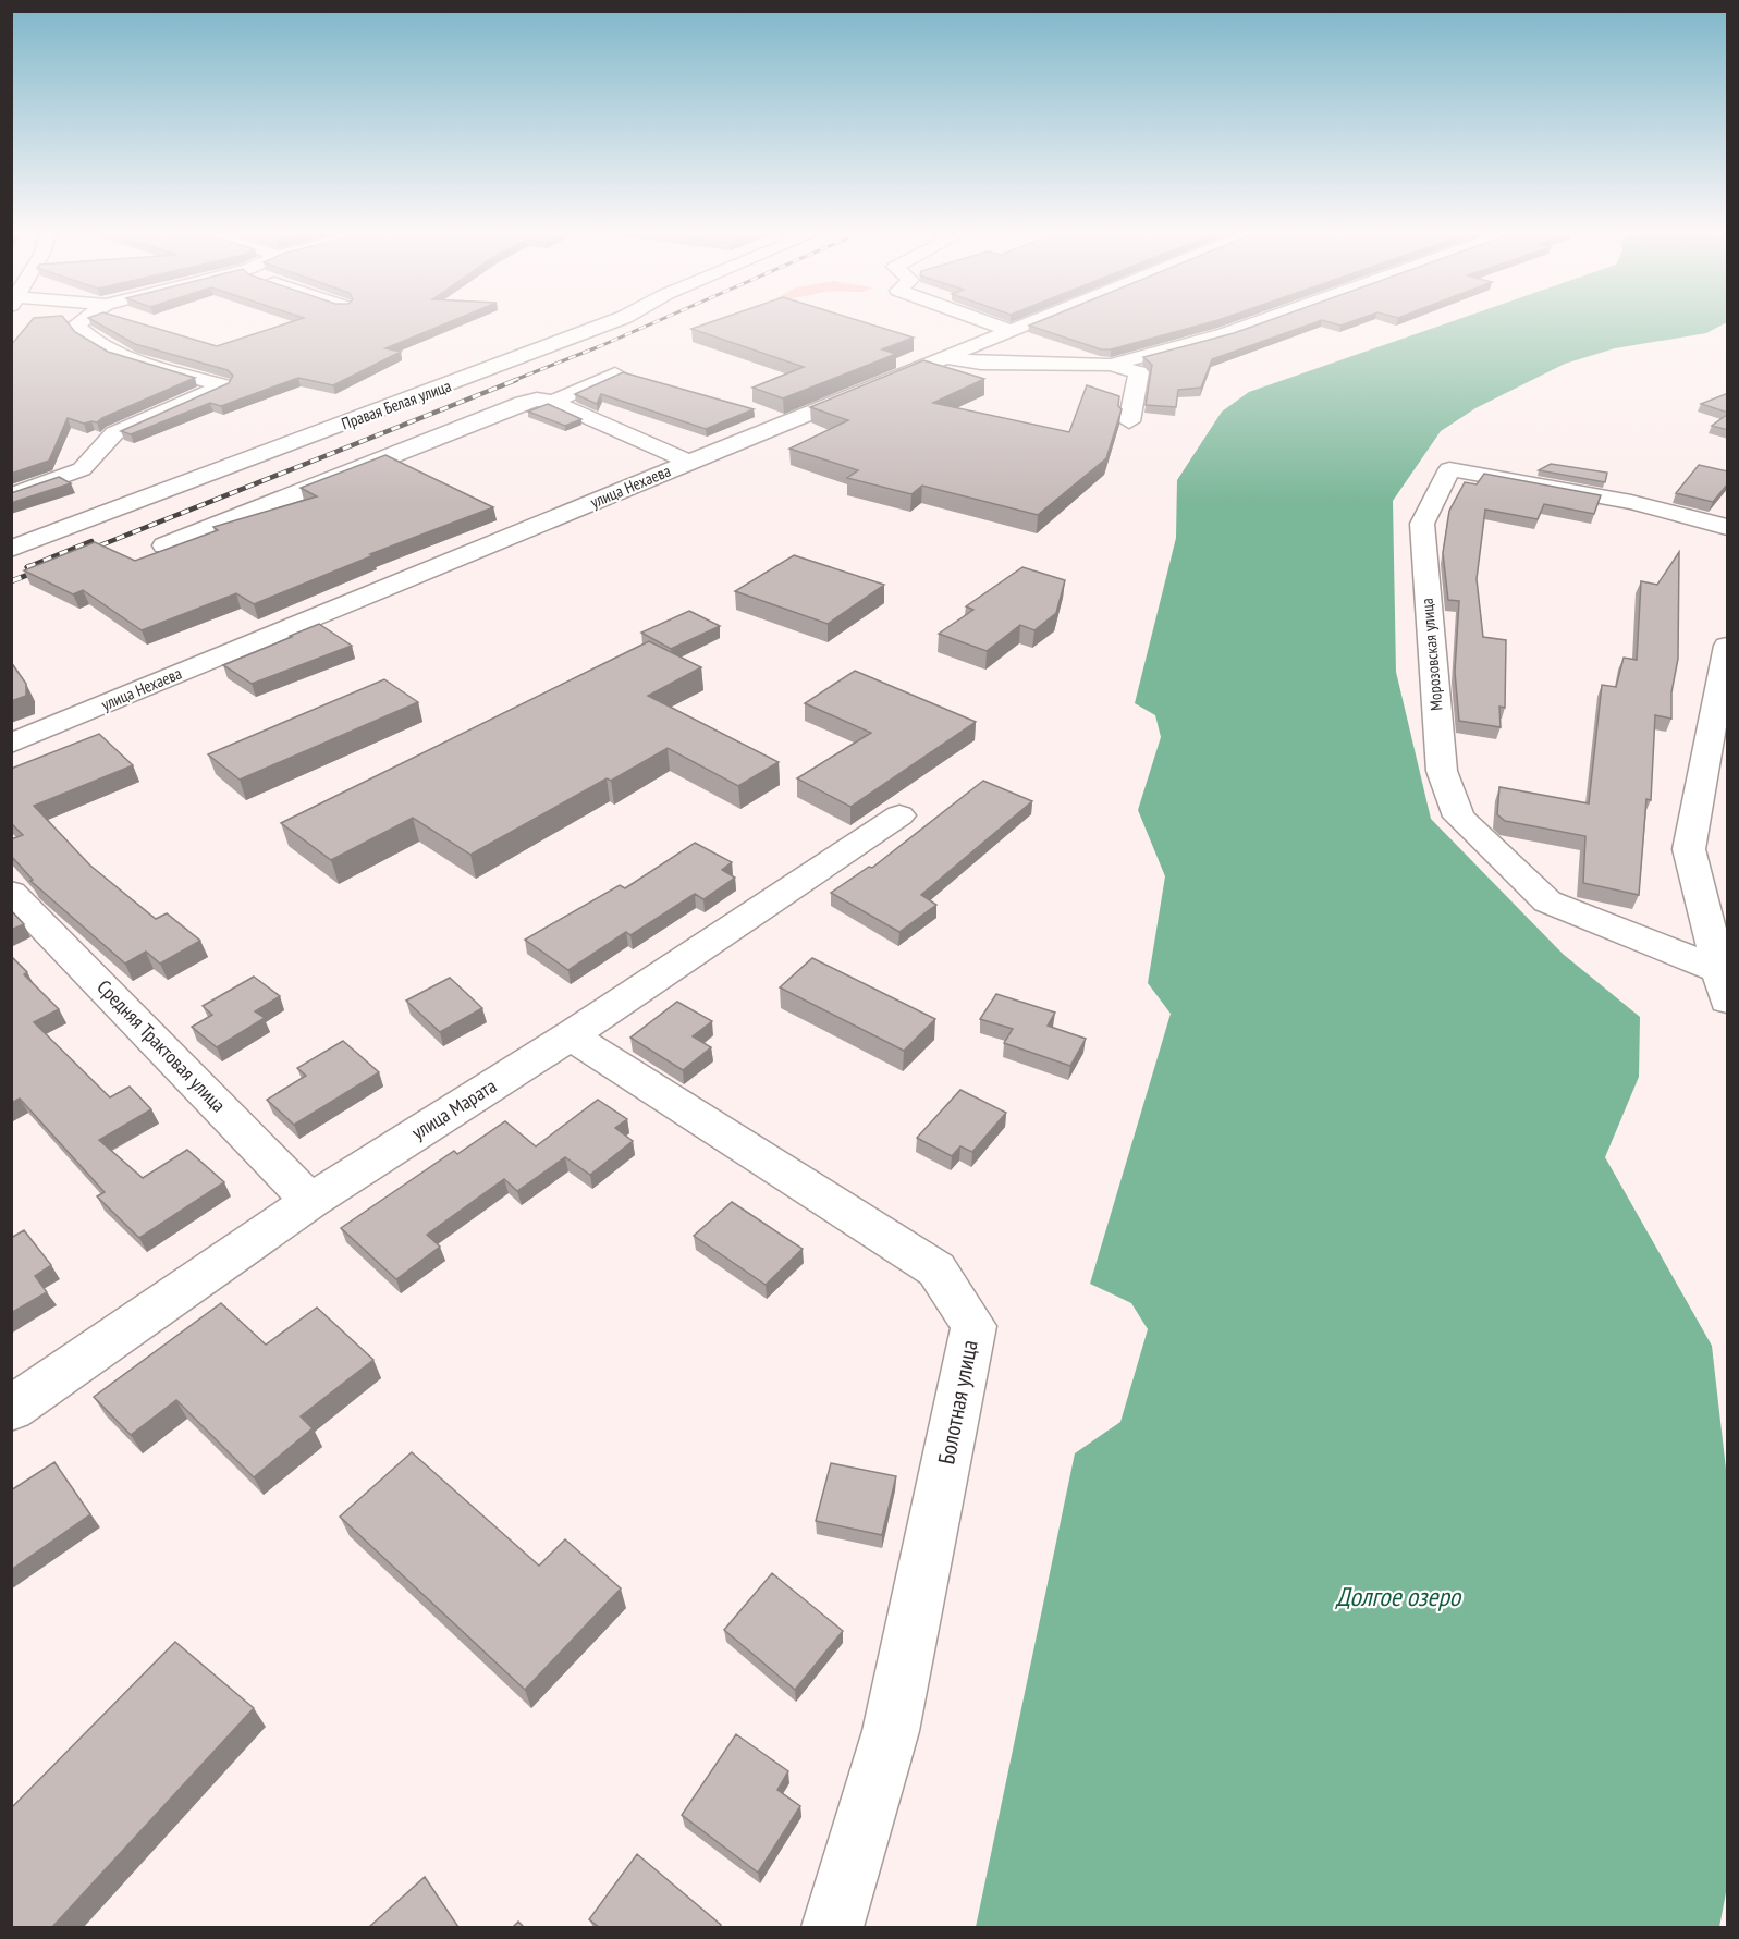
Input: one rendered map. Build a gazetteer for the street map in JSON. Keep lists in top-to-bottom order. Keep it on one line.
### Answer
{"streets":{"street":["Правая Белая улица","улица Нехаева","Морозовская улица","Средняя Трактовая улица","улица Марата","Болотная улица"]},"crossings":[["Средняя Трактовая улица","улица Марата"],["улица Марата","Болотная улица"]],"water":["Долгое озеро"]}
